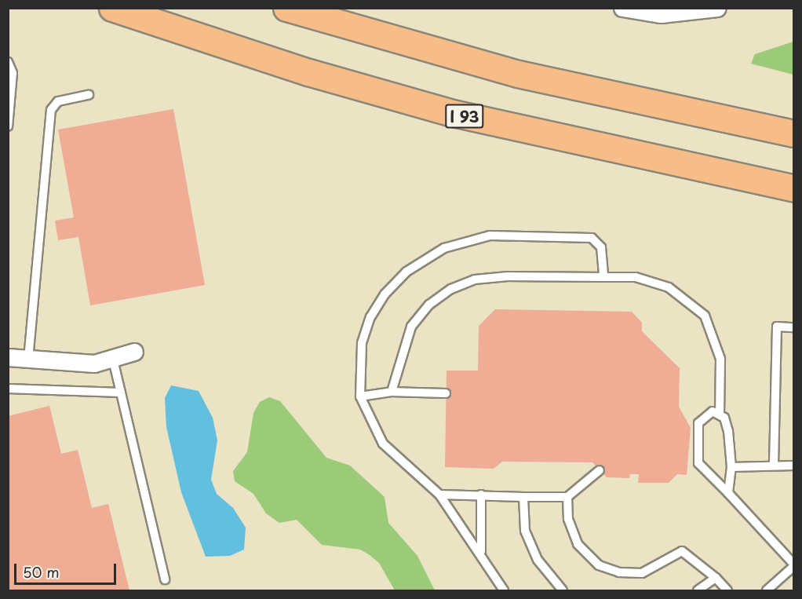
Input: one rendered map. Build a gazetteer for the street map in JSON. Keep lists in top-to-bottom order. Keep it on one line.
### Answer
{"streets":{"highway":["I 93"]},"scale_bar":"50 m"}
